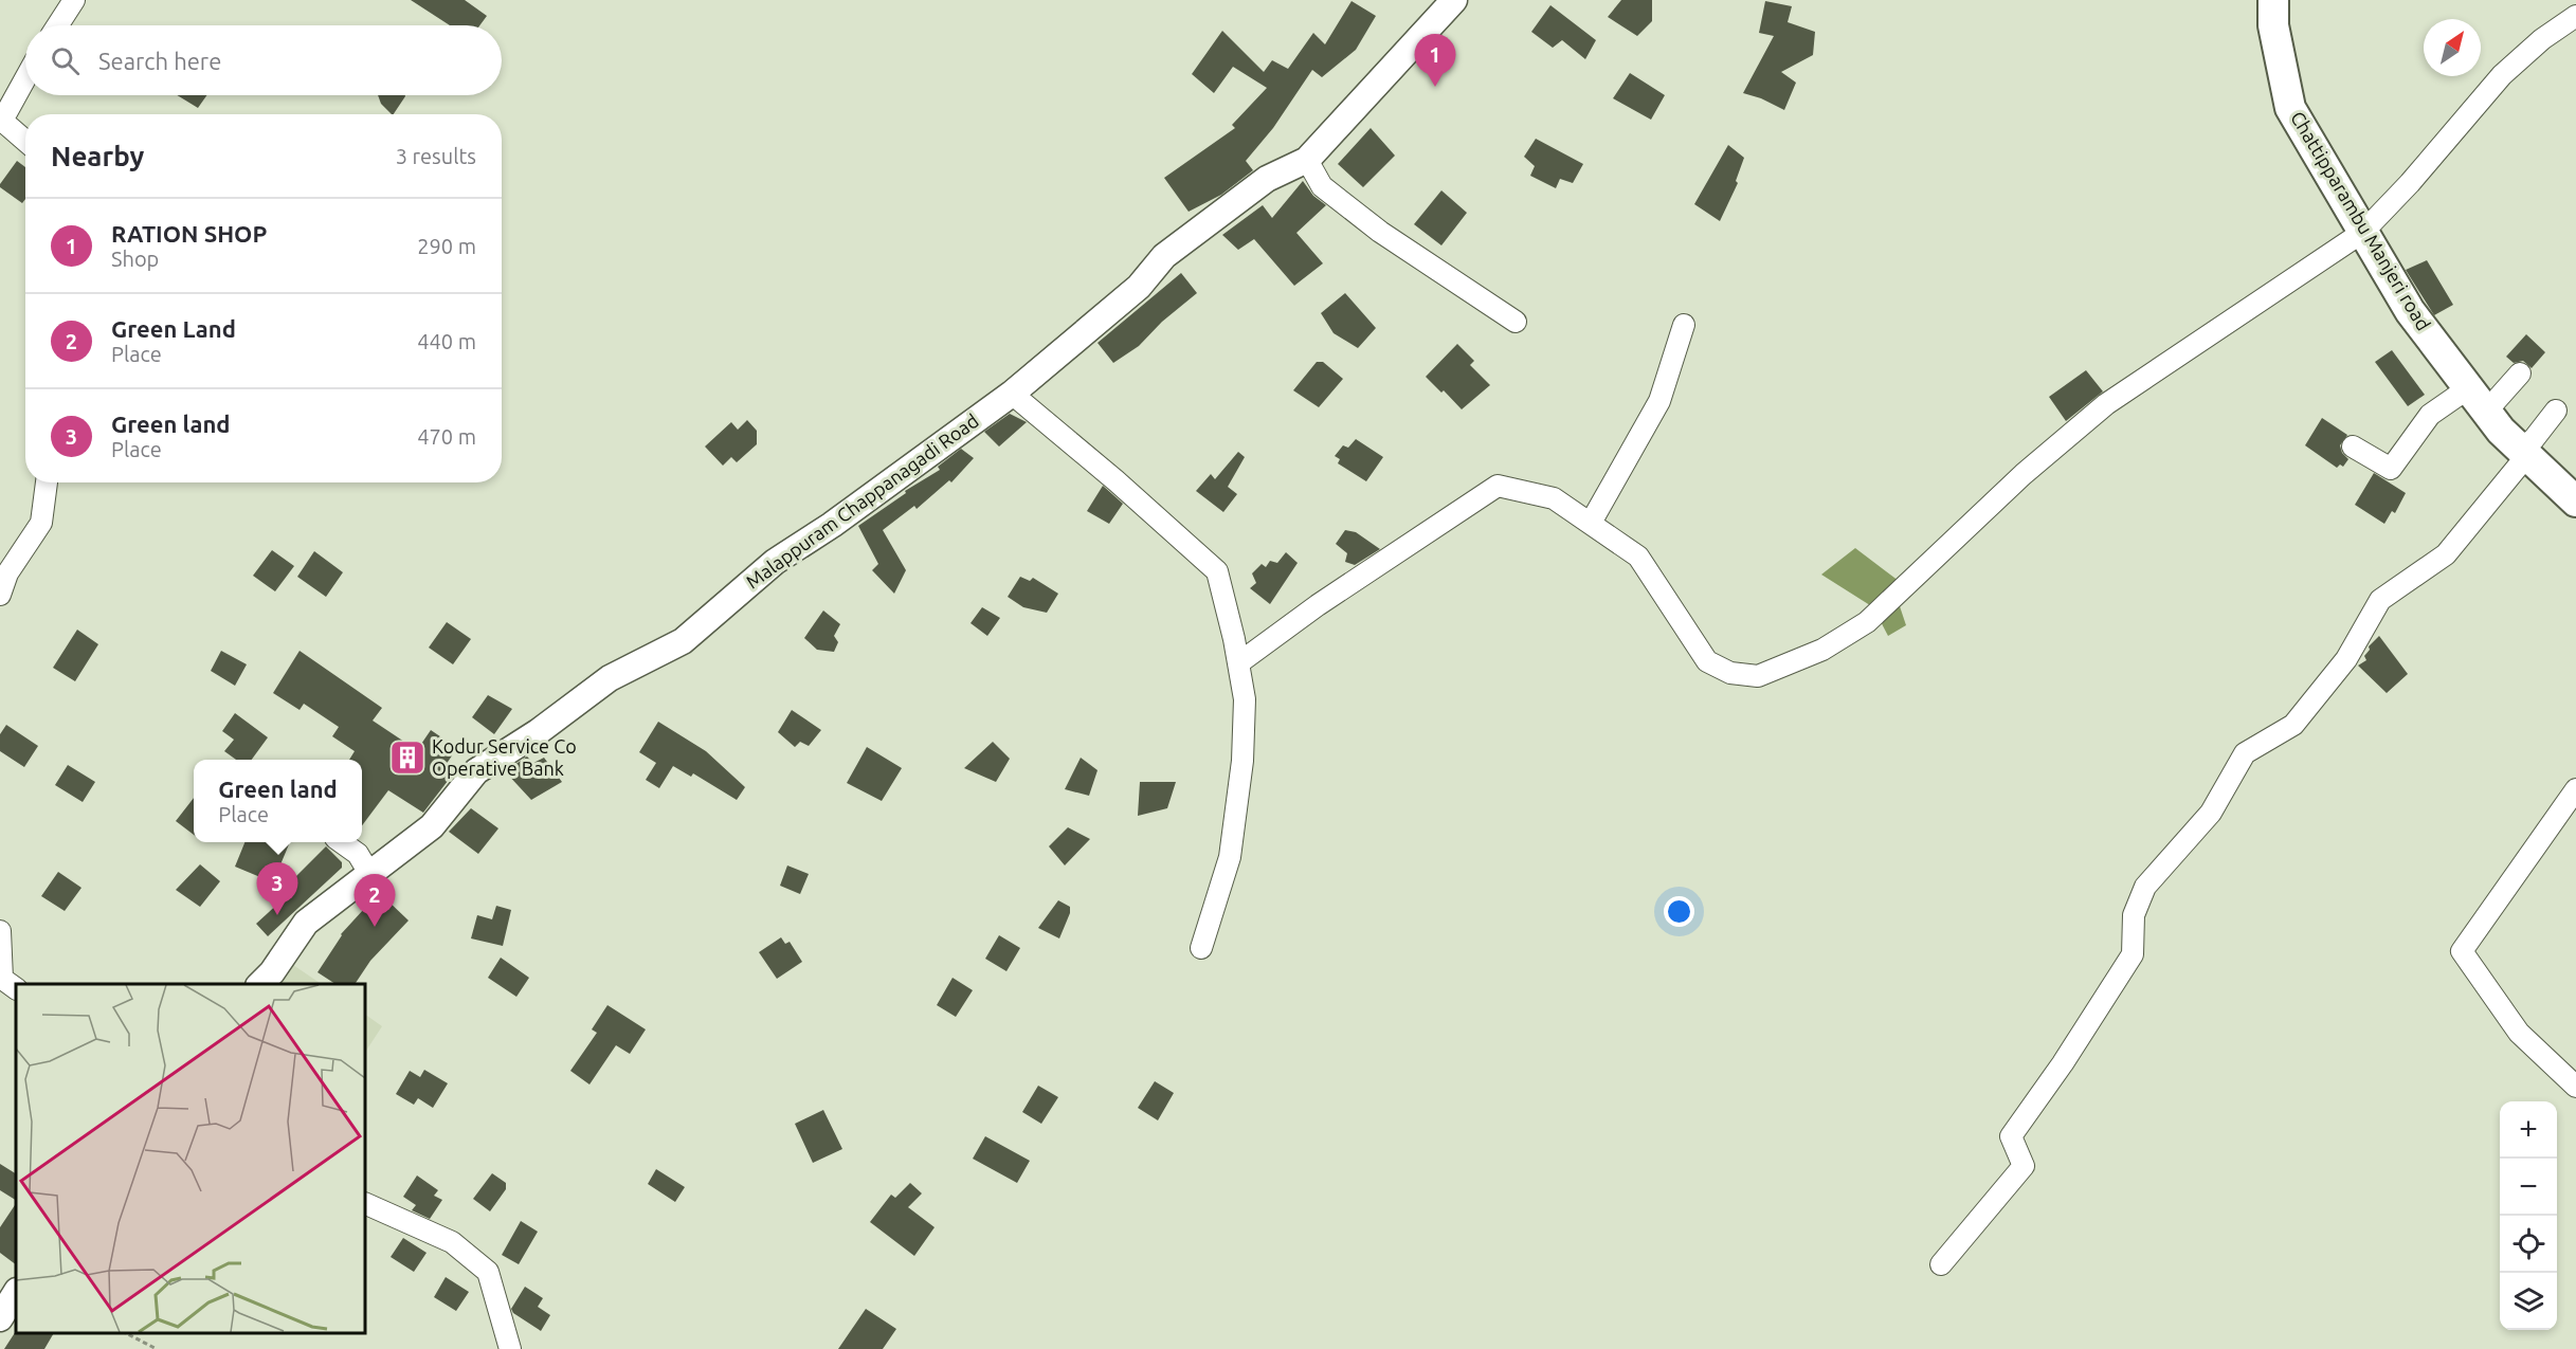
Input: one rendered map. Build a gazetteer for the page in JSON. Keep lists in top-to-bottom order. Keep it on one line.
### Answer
{"streets":{"main road":["Chattipparambu Manjeri road"],"street":["Malappuram Chappanagadi Road"]},"places":{"building":["Kodur Service Co Operative Bank"]},"north":"top right","page":{"search":"Search here","pins":["1","3","2"],"heading":["Nearby","3 results"],"list":[{"mark":"1","name":"RATION SHOP","note":"Shop","value":"290 m"},{"mark":"2","name":"Green Land","note":"Place","value":"440 m"},{"mark":"3","name":"Green land","note":"Place","value":"470 m"}],"popup":["Green land","Place"],"map_buttons":["+","−"]}}
